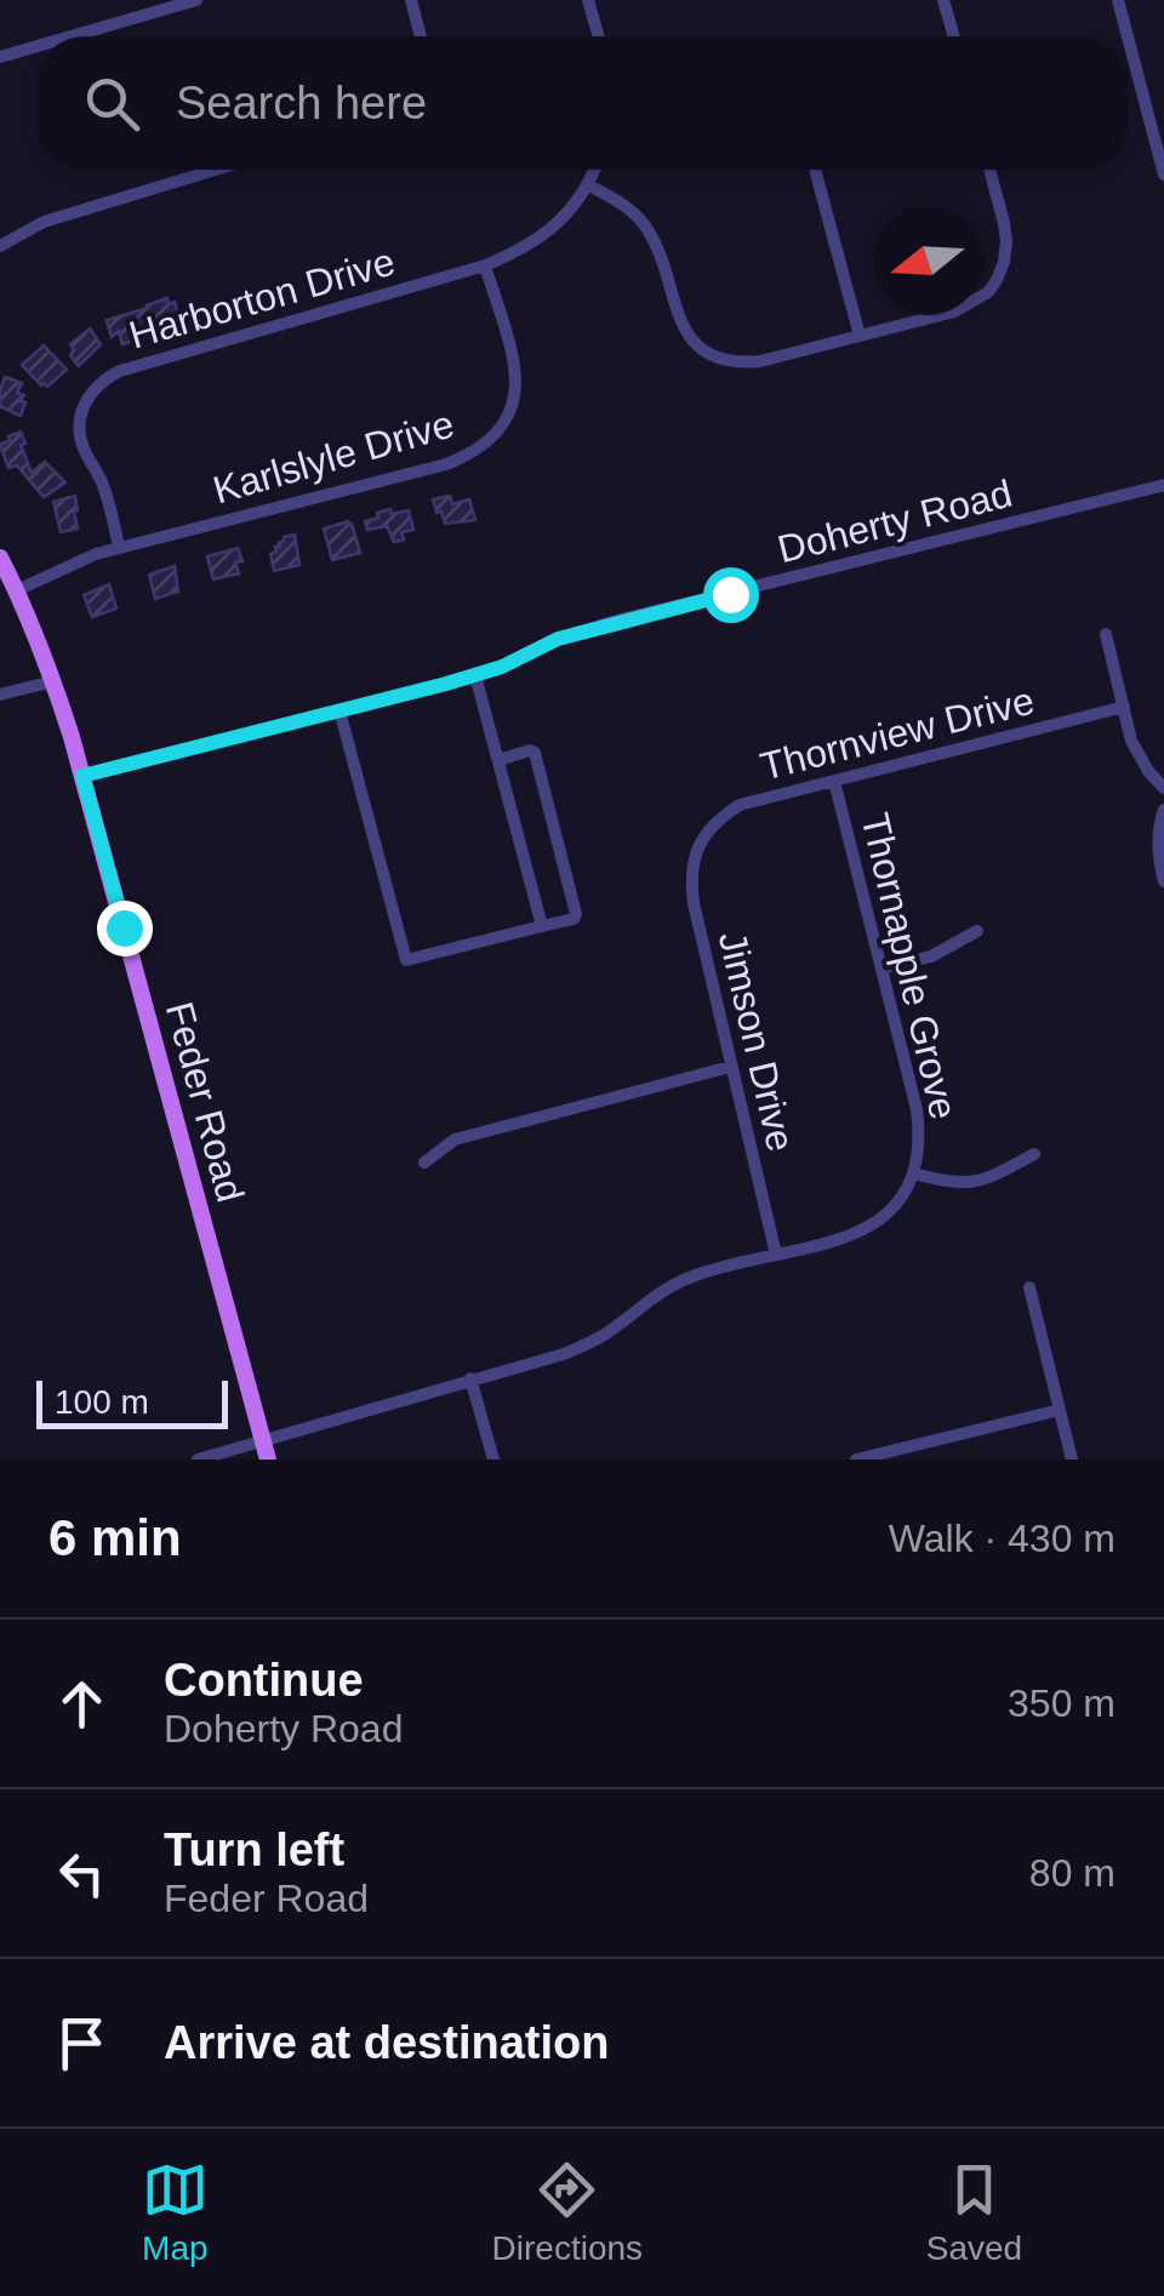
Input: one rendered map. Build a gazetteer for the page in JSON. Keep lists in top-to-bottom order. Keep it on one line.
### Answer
{"streets":{"main road":["Feder Road"],"street":["Harborton Drive","Karlslyle Drive","Doherty Road","Thornview Drive","Thornapple Grove","Jimson Drive"]},"crossings":[["Harborton Drive","Karlslyle Drive"],["Karlslyle Drive","Feder Road"],["Doherty Road","Feder Road"],["Thornview Drive","Thornapple Grove"],["Thornview Drive","Jimson Drive"],["Thornapple Grove","Jimson Drive"],["Thornapple Grove","Feder Road"]],"scale_bar":"100 m","north":"left","page":{"search":"Search here","scale":"100 m","heading":["6 min","Walk · 430 m"],"list":[["Continue","Doherty Road","350 m"],["Turn left","Feder Road","80 m"],"Arrive at destination"],"nav":["Map","Directions","Saved"]}}
